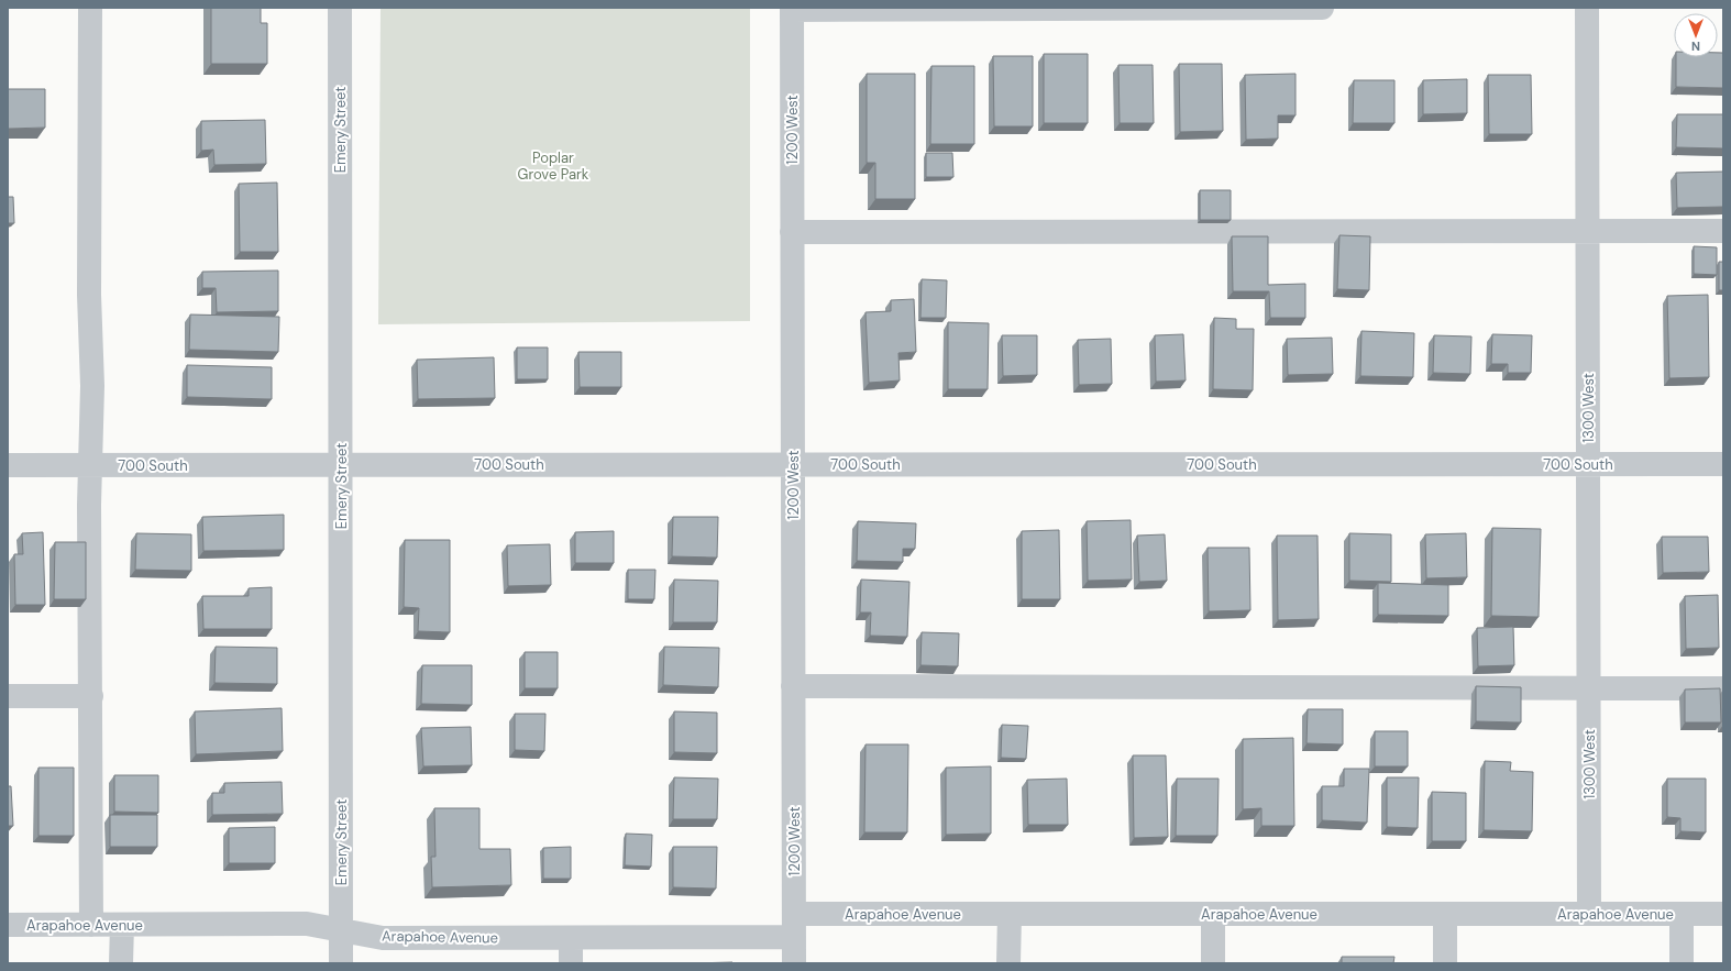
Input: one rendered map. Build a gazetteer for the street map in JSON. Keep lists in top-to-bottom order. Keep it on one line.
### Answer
{"streets":{"street":["Emery Street","1200 West","1300 West","700 South","Arapahoe Avenue"]},"crossings":[["Emery Street","700 South"],["Emery Street","Arapahoe Avenue"],["1200 West","700 South"],["1200 West","Arapahoe Avenue"],["1300 West","700 South"],["1300 West","Arapahoe Avenue"]],"parks":["Poplar Grove Park"],"north":"bottom"}
